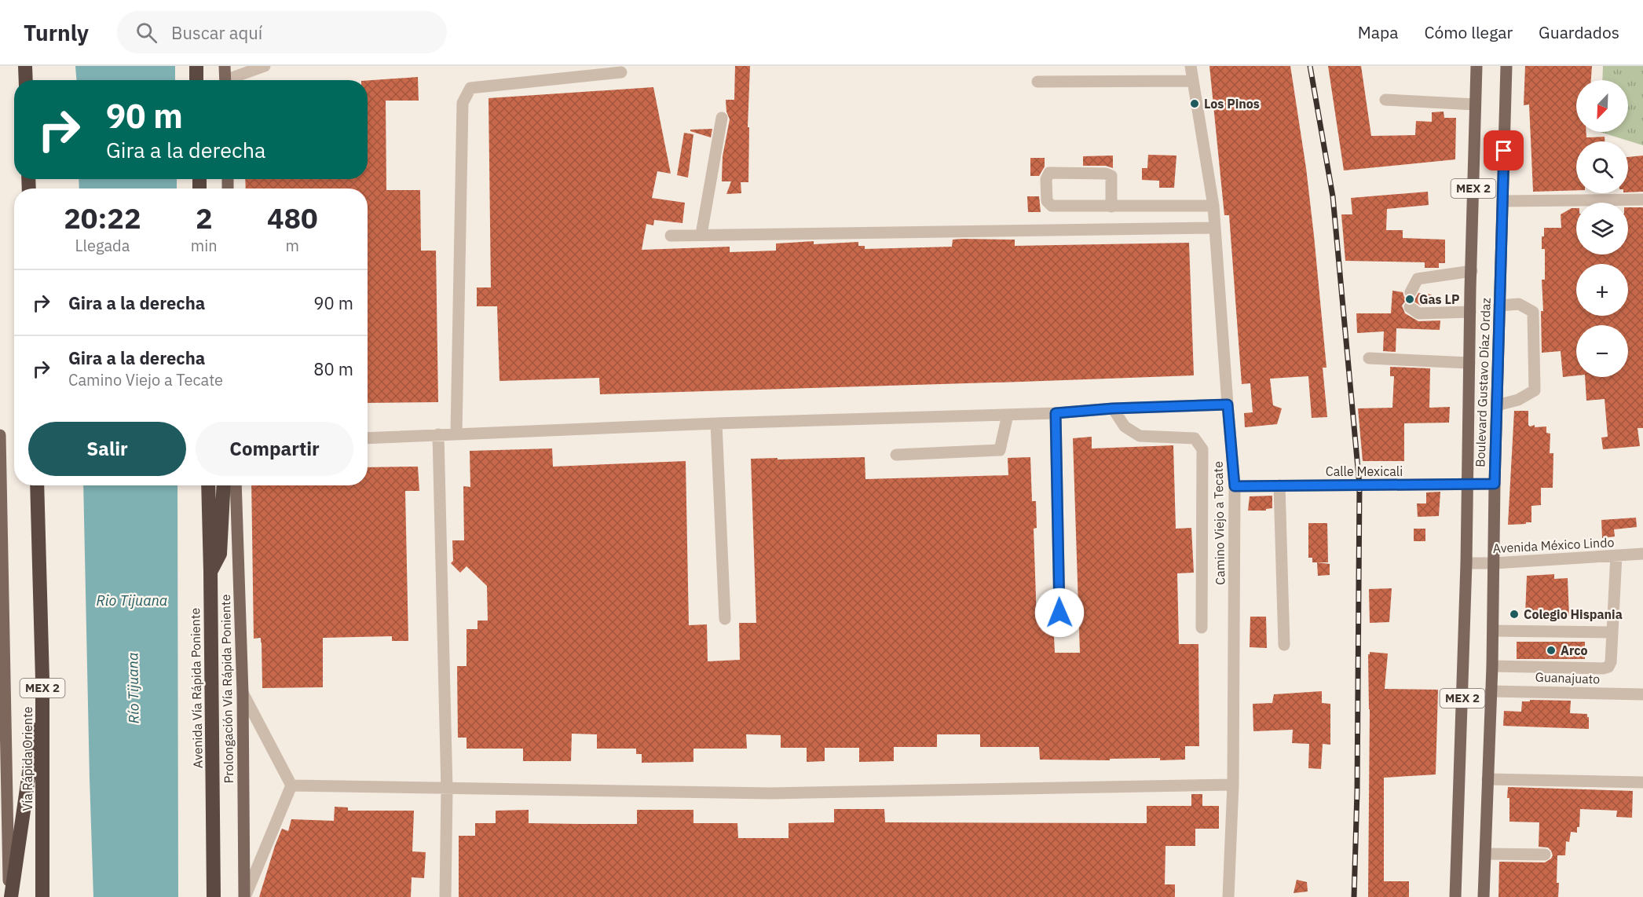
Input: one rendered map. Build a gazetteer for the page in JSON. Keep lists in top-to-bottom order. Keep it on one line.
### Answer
{"streets":{"highway":["MEX 2","Avenida Vía Rápida Poniente","Vía Rápida Oriente"],"main road":["Boulevard Gustavo Díaz Ordaz","Prolongación Vía Rápida Poniente"],"street":["Calle Mexicali","Camino Viejo a Tecate","Avenida México Lindo","Guanajuato"]},"crossings":[["Boulevard Gustavo Díaz Ordaz","Calle Mexicali"],["Boulevard Gustavo Díaz Ordaz","Avenida México Lindo"],["Boulevard Gustavo Díaz Ordaz","Guanajuato"],["Calle Mexicali","Camino Viejo a Tecate"]],"water":["Rio Tijuana","Río Tijuana"],"places":["Los Pinos","Gas LP","Colegio Hispania","Arco"],"north":"bottom left","page":{"header":"Turnly","search":"Buscar aquí","nav":["Mapa","Cómo llegar","Guardados"],"map_buttons":["+","−"],"turn":["90 m","Gira a la derecha"],"eta":["20:22","Llegada","2","min","480","m"],"list":[{"name":"Gira a la derecha","value":"90 m"},{"name":"Gira a la derecha","note":"Camino Viejo a Tecate","value":"80 m"}],"buttons":["Salir","Compartir"]}}
